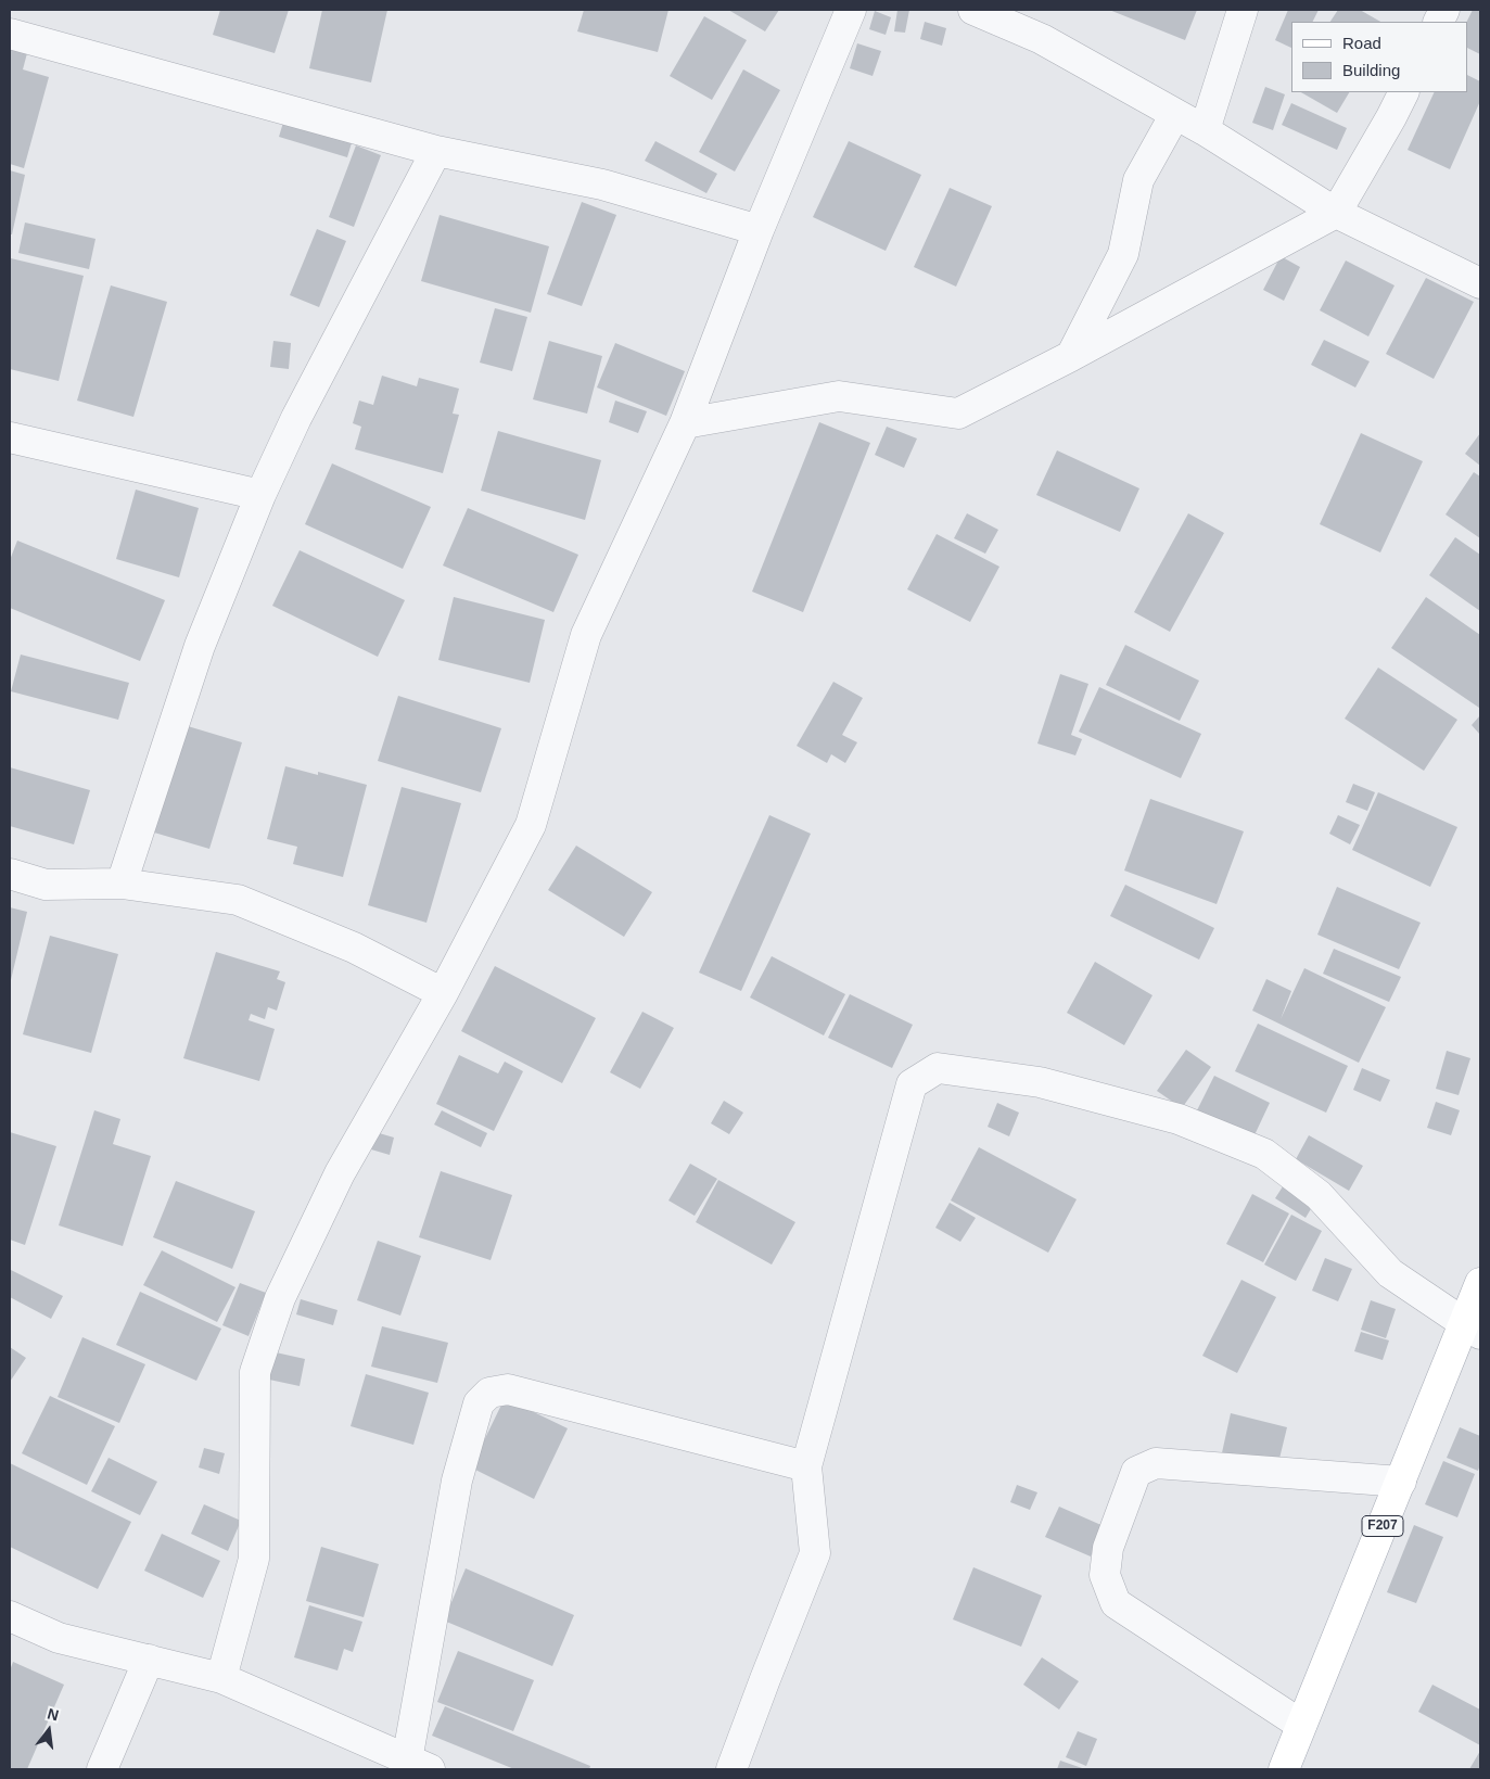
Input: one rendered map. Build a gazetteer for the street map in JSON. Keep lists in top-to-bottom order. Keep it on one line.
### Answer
{"streets":{"main road":["F207"]},"legend":["Road","Building"],"north":"top"}
